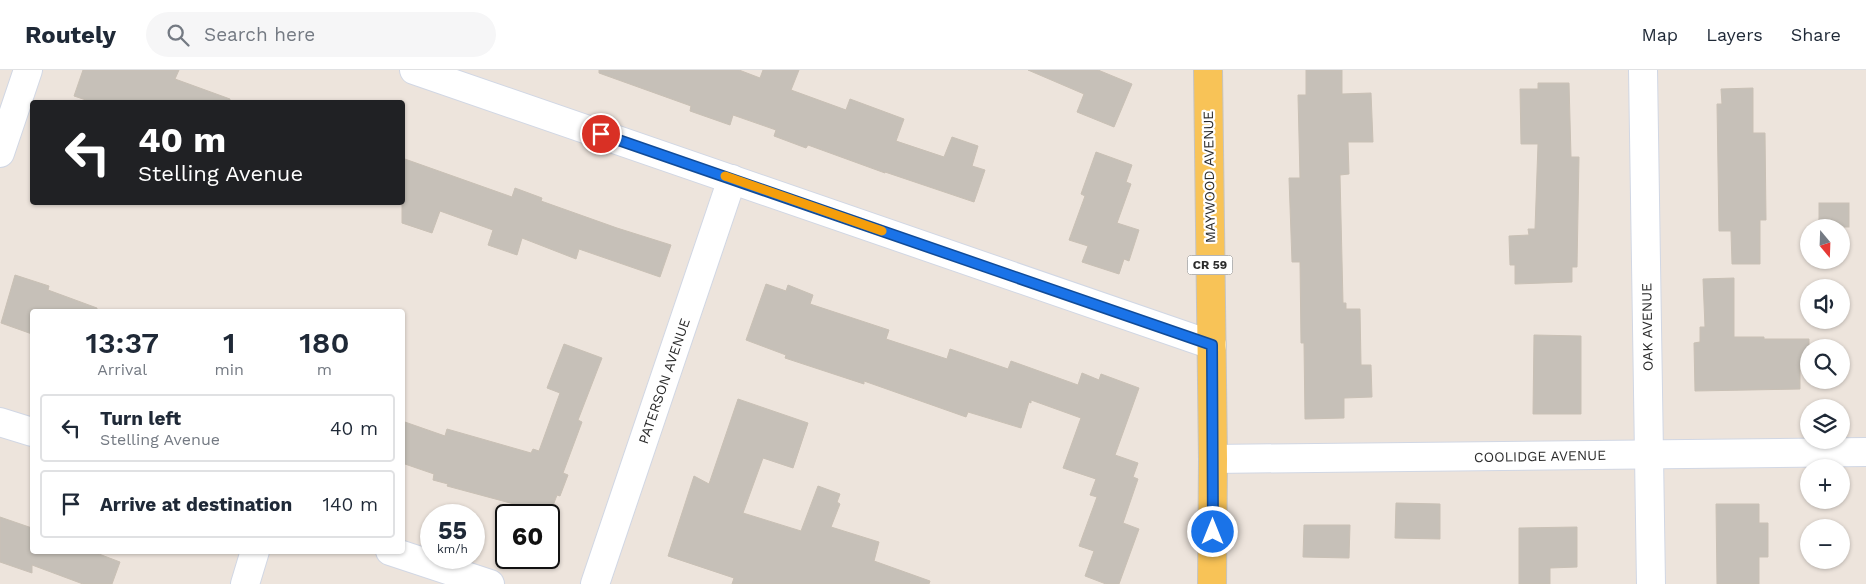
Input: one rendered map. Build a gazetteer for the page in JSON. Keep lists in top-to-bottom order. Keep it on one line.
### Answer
{"streets":{"main road":["MAYWOOD AVENUE","CR 59"],"street":["OAK AVENUE","PATERSON AVENUE","COOLIDGE AVENUE"]},"crossings":[["MAYWOOD AVENUE","COOLIDGE AVENUE"],["OAK AVENUE","COOLIDGE AVENUE"]],"north":"bottom","page":{"header":"Routely","search":"Search here","nav":["Map","Layers","Share"],"turn":["40 m","Stelling Avenue"],"map_buttons":["+","−"],"eta":["13:37","Arrival","1","min","180","m"],"list":[{"name":"Turn left","note":"Stelling Avenue","value":"40 m"},{"name":"Arrive at destination","value":"140 m"}],"speed":"55 km/h","limit":"60"}}
